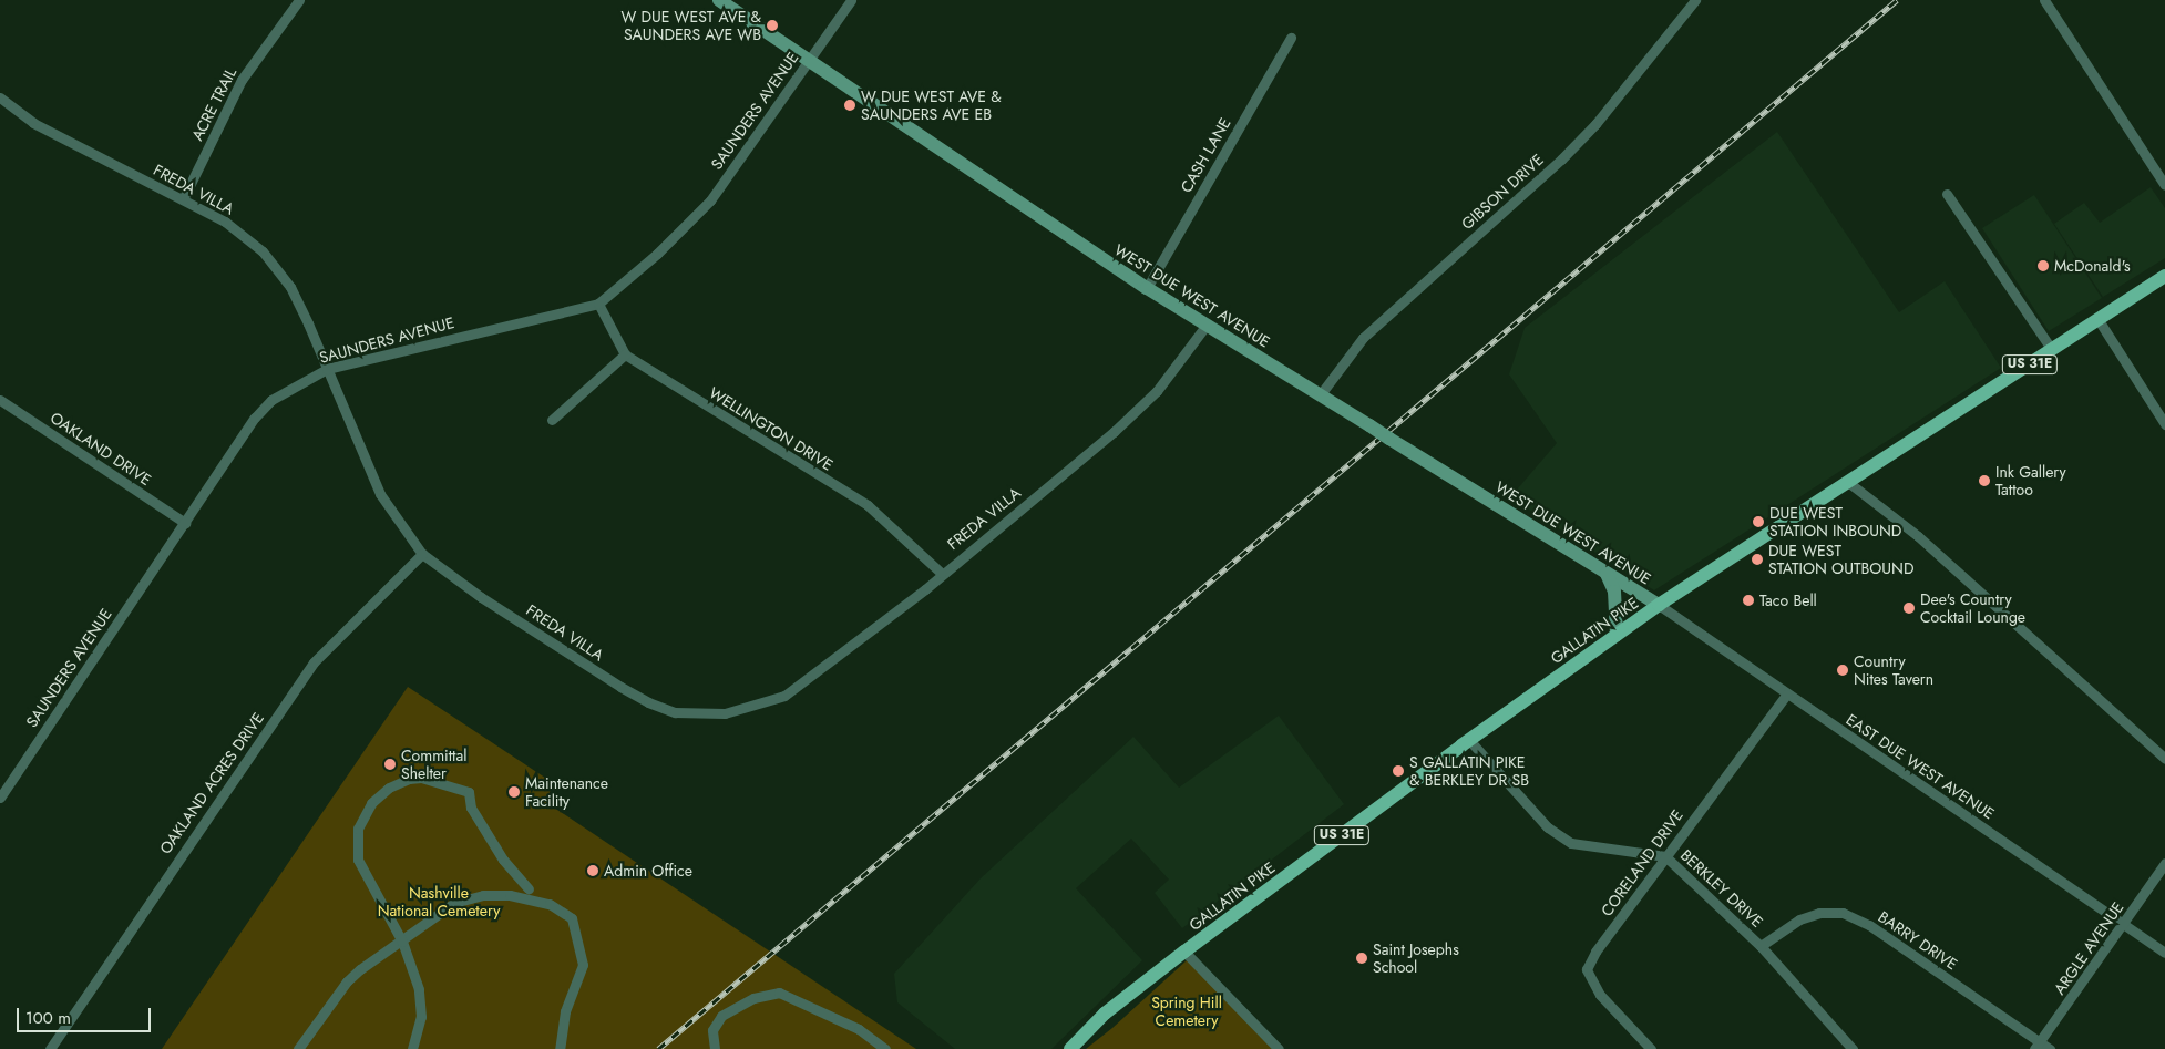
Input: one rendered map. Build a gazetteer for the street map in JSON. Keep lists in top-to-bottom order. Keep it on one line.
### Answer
{"streets":{"main road":["WEST DUE WEST AVENUE","US 31E","GALLATIN PIKE"],"street":["ACRE TRAIL","SAUNDERS AVENUE","CASH LANE","FREDA VILLA","GIBSON DRIVE","WELLINGTON DRIVE","OAKLAND DRIVE","EAST DUE WEST AVENUE","OAKLAND ACRES DRIVE","CORELAND DRIVE","BERKLEY DRIVE","BARRY DRIVE","ARGLE AVENUE"]},"crossings":[["ACRE TRAIL","FREDA VILLA"],["SAUNDERS AVENUE","FREDA VILLA"],["SAUNDERS AVENUE","WEST DUE WEST AVENUE"],["SAUNDERS AVENUE","OAKLAND DRIVE"],["CASH LANE","WEST DUE WEST AVENUE"],["FREDA VILLA","WEST DUE WEST AVENUE"],["FREDA VILLA","WELLINGTON DRIVE"],["FREDA VILLA","OAKLAND ACRES DRIVE"],["GIBSON DRIVE","WEST DUE WEST AVENUE"],["WEST DUE WEST AVENUE","GALLATIN PIKE"],["WEST DUE WEST AVENUE","EAST DUE WEST AVENUE"],["GALLATIN PIKE","EAST DUE WEST AVENUE"],["GALLATIN PIKE","BERKLEY DRIVE"],["EAST DUE WEST AVENUE","CORELAND DRIVE"],["EAST DUE WEST AVENUE","ARGLE AVENUE"],["CORELAND DRIVE","BERKLEY DRIVE"],["BERKLEY DRIVE","BARRY DRIVE"],["BARRY DRIVE","ARGLE AVENUE"]],"parks":["Nashville National Cemetery","Spring Hill Cemetery"],"places":["W DUE WEST AVE & SAUNDERS AVE WB","W DUE WEST AVE & SAUNDERS AVE EB","McDonald's","Ink Gallery Tattoo","DUE WEST STATION INBOUND","DUE WEST STATION OUTBOUND","Taco Bell","Dee's Country Cocktail Lounge","Country Nites Tavern","Committal Shelter","S GALLATIN PIKE & BERKLEY DR SB","Maintenance Facility","Admin Office","Saint Josephs School"],"scale_bar":"100 m"}
